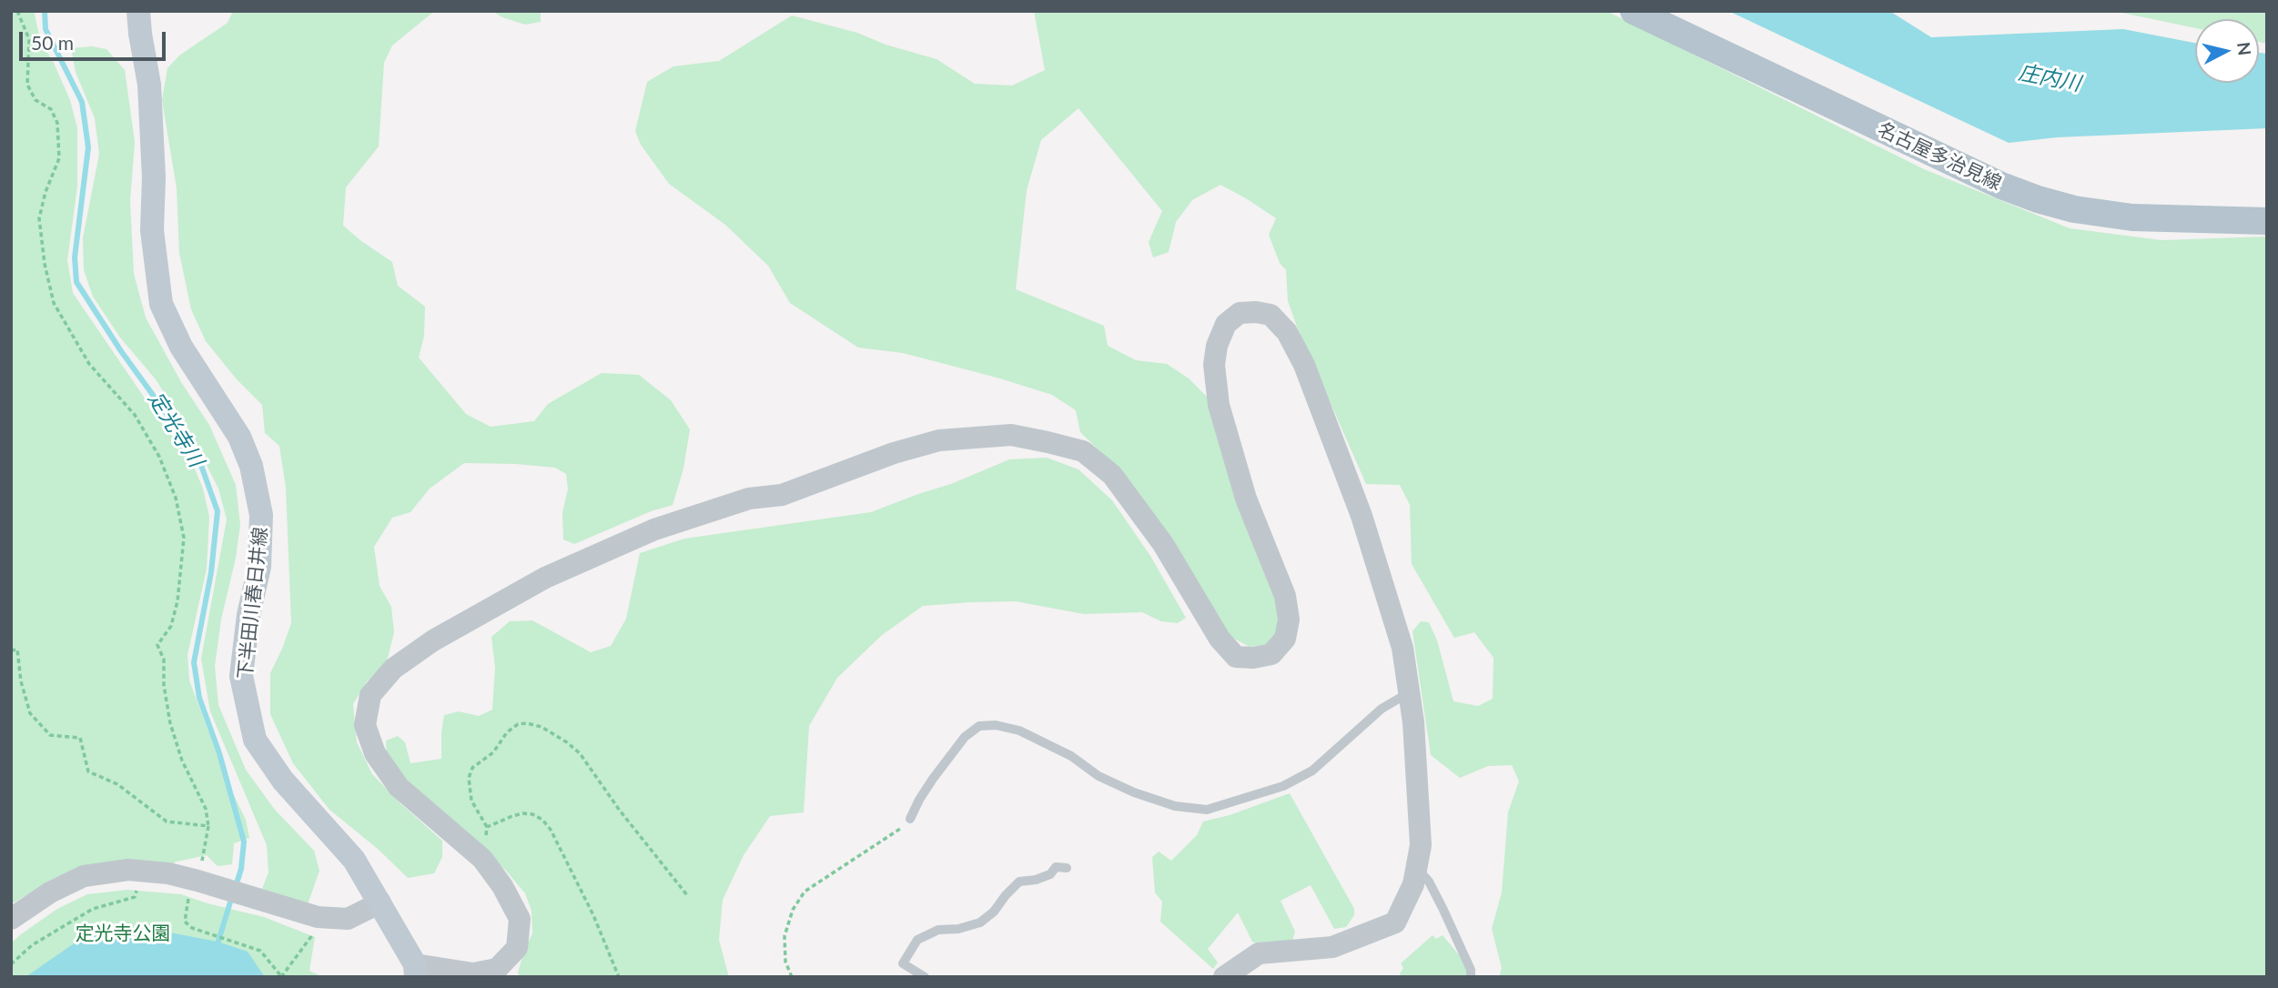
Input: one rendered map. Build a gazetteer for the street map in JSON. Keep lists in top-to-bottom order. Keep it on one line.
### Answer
{"streets":{"main road":["名古屋多治見線","下半田川春日井線"]},"water":["庄内川","定光寺川"],"parks":["定光寺公園"],"scale_bar":"50 m","north":"right"}
